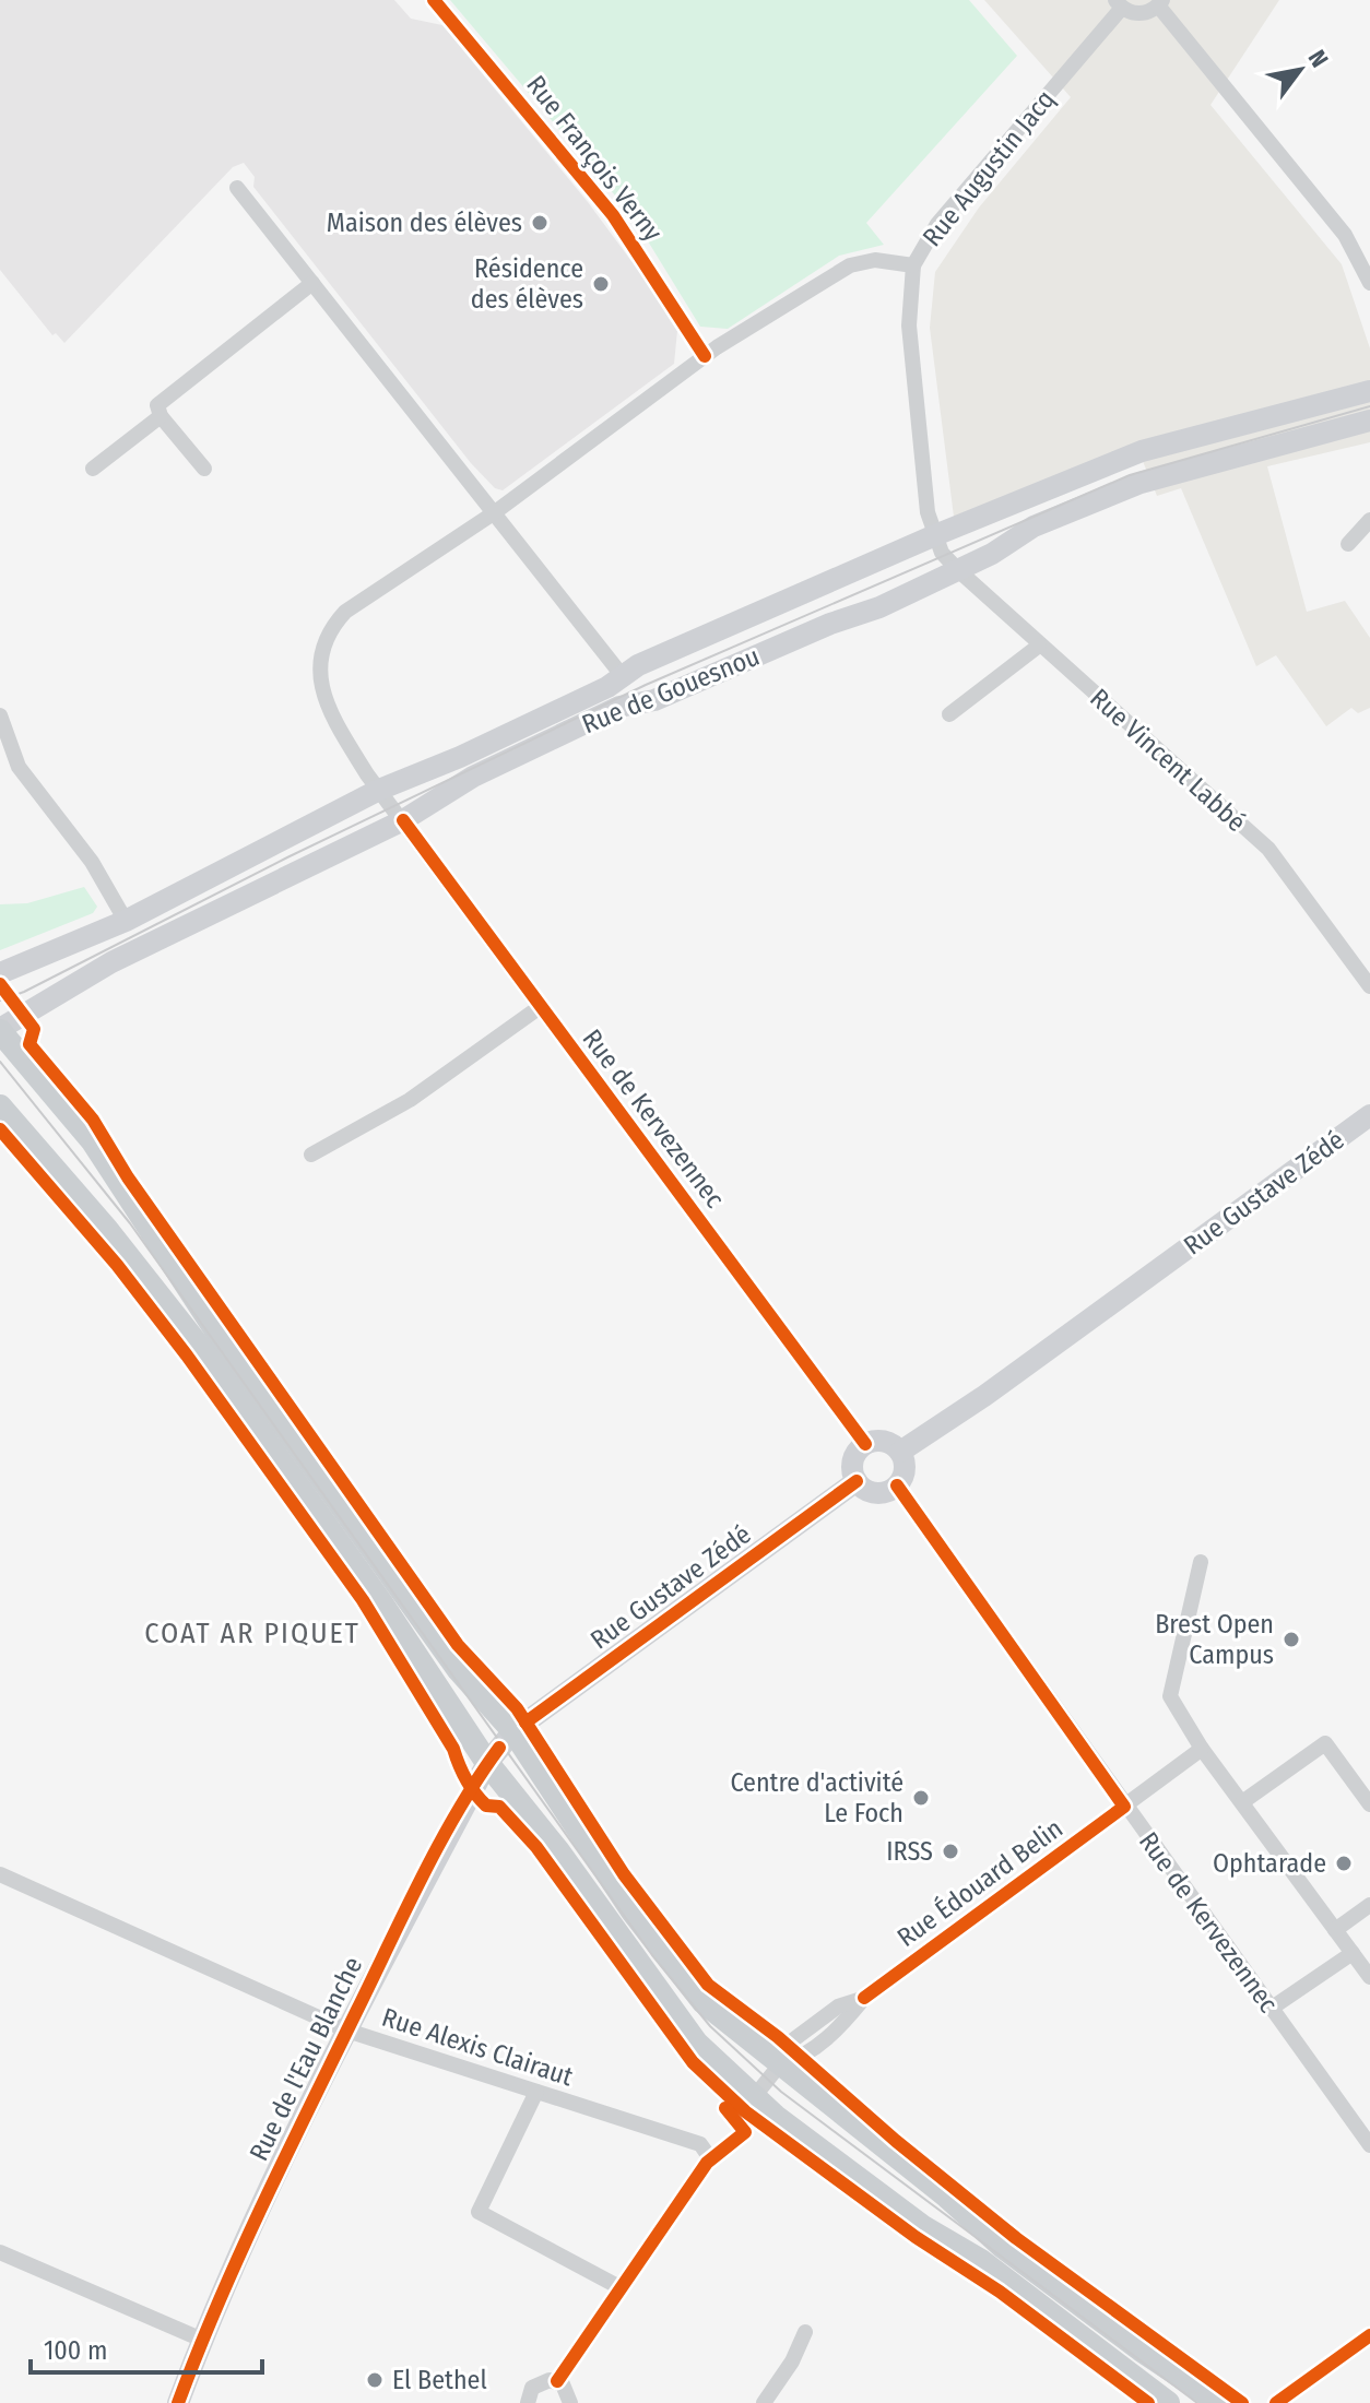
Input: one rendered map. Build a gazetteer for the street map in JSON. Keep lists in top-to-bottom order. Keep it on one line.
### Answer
{"streets":{"main road":["Rue de Gouesnou","Rue Gustave Zédé","Rue de l'Eau Blanche"],"street":["Rue François Verny","Rue Augustin Jacq","Rue Vincent Labbé","Rue de Kervezennec","Rue Édouard Belin","Rue Alexis Clairaut"]},"crossings":[["Rue Augustin Jacq","Rue de Gouesnou"],["Rue Augustin Jacq","Rue Vincent Labbé"],["Rue de Gouesnou","Rue Vincent Labbé"],["Rue de Gouesnou","Rue de Kervezennec"],["Rue de Kervezennec","Rue Gustave Zédé"],["Rue de Kervezennec","Rue Édouard Belin"],["Rue Gustave Zédé","Rue de l'Eau Blanche"],["Rue Alexis Clairaut","Rue de l'Eau Blanche"]],"districts":["COAT AR PIQUET"],"places":["Maison des élèves","Résidence des élèves","Brest Open Campus","Centre d'activité Le Foch","IRSS","Ophtarade","El Bethel"],"scale_bar":"100 m","north":"top right"}
